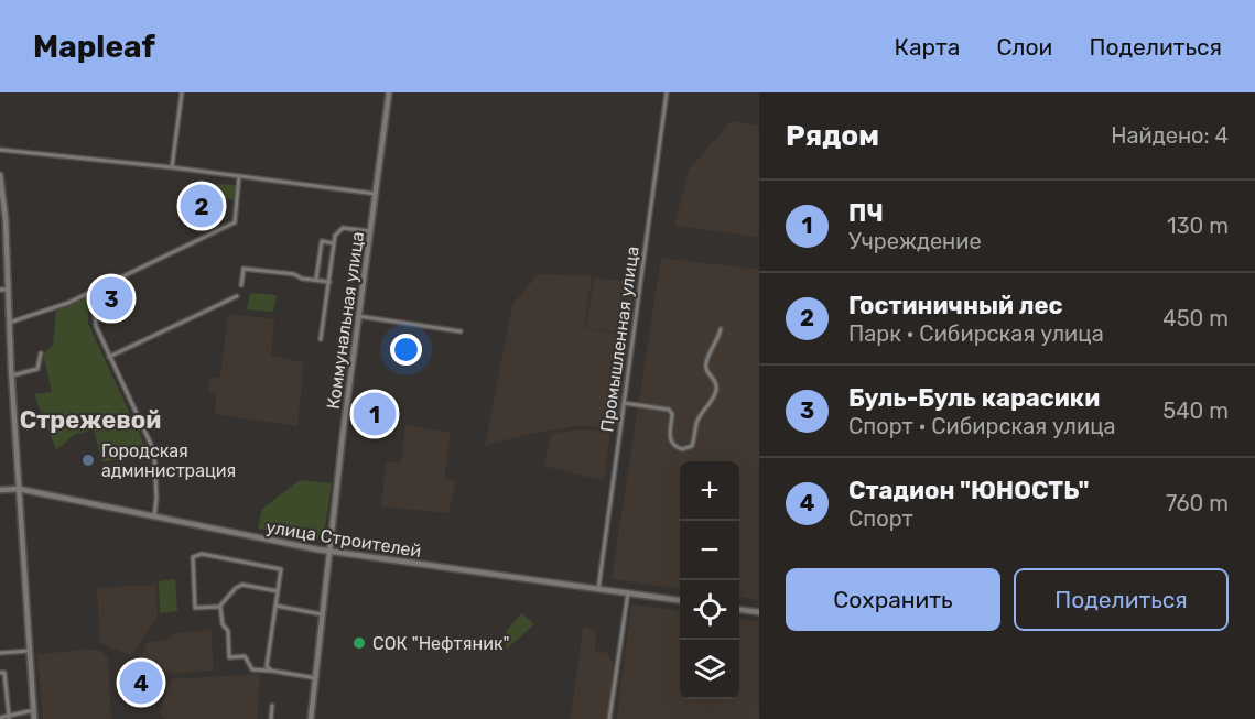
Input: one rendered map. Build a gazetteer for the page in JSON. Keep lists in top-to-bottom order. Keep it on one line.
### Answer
{"streets":{"main road":["Коммунальная улица","улица Строителей"],"street":["Промышленная улица"]},"crossings":[["Коммунальная улица","улица Строителей"],["Промышленная улица","улица Строителей"]],"districts":["Стрежевой"],"places":["Городская администрация","СОК \"Нефтяник\""],"page":{"header":"Mapleaf","nav":["Карта","Слои","Поделиться"],"heading":["Рядом","Найдено: 4"],"list":[{"mark":"1","name":"ПЧ","note":"Учреждение","value":"130 m"},{"mark":"2","name":"Гостиничный лес","note":"Парк · Сибирская улица","value":"450 m"},{"mark":"3","name":"Буль-Буль карасики","note":"Спорт · Сибирская улица","value":"540 m"},{"mark":"4","name":"Стадион \"ЮНОСТЬ\"","note":"Спорт","value":"760 m"}],"pins":["2","3","1","4"],"map_buttons":["+","−"],"buttons":["Сохранить","Поделиться"]}}
